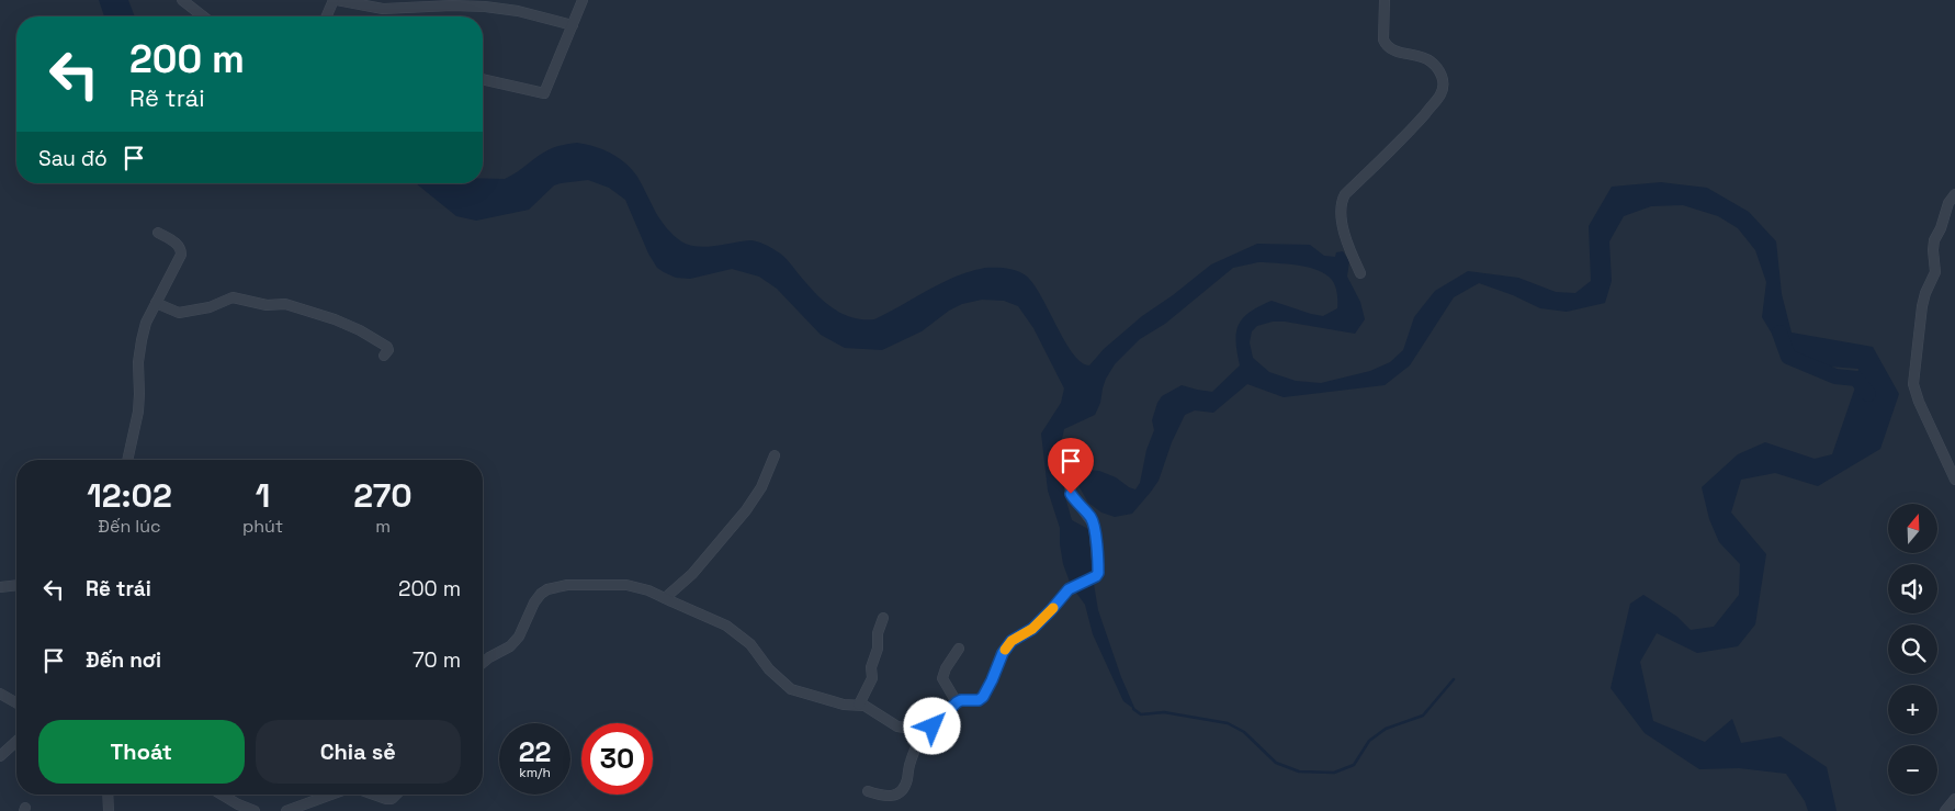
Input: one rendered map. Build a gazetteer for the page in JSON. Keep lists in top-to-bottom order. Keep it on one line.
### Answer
{"north":"top","page":{"turn":["200 m","Rẽ trái"],"then":"Sau đó","eta":["12:02","Đến lúc","1","phút","270","m"],"map_buttons":["+","−"],"list":[{"name":"Rẽ trái","value":"200 m"},{"name":"Đến nơi","value":"70 m"}],"buttons":["Thoát","Chia sẻ"],"speed":"22 km/h","limit":"30"}}
